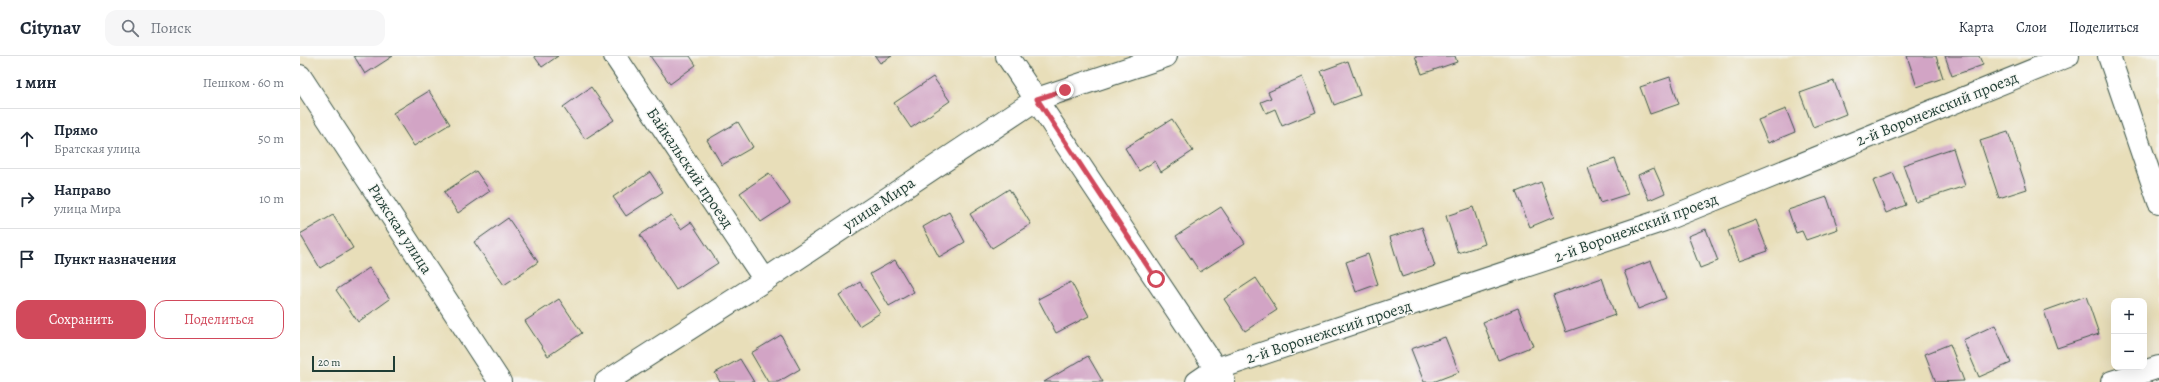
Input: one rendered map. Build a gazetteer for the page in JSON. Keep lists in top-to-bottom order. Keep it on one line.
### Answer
{"streets":{"street":["2-й Воронежский проезд","Байкальский проезд","улица Мира","Рижская улица"]},"crossings":[["Байкальский проезд","улица Мира"]],"scale_bar":"20 m","page":{"header":"Citynav","search":"Поиск","nav":["Карта","Слои","Поделиться"],"heading":["1 мин","Пешком · 60 m"],"list":[["Прямо","Братская улица","50 m"],["Направо","улица Мира","10 m"],"Пункт назначения"],"buttons":["Сохранить","Поделиться"],"map_buttons":["+","−"],"scale":"20 m"}}
